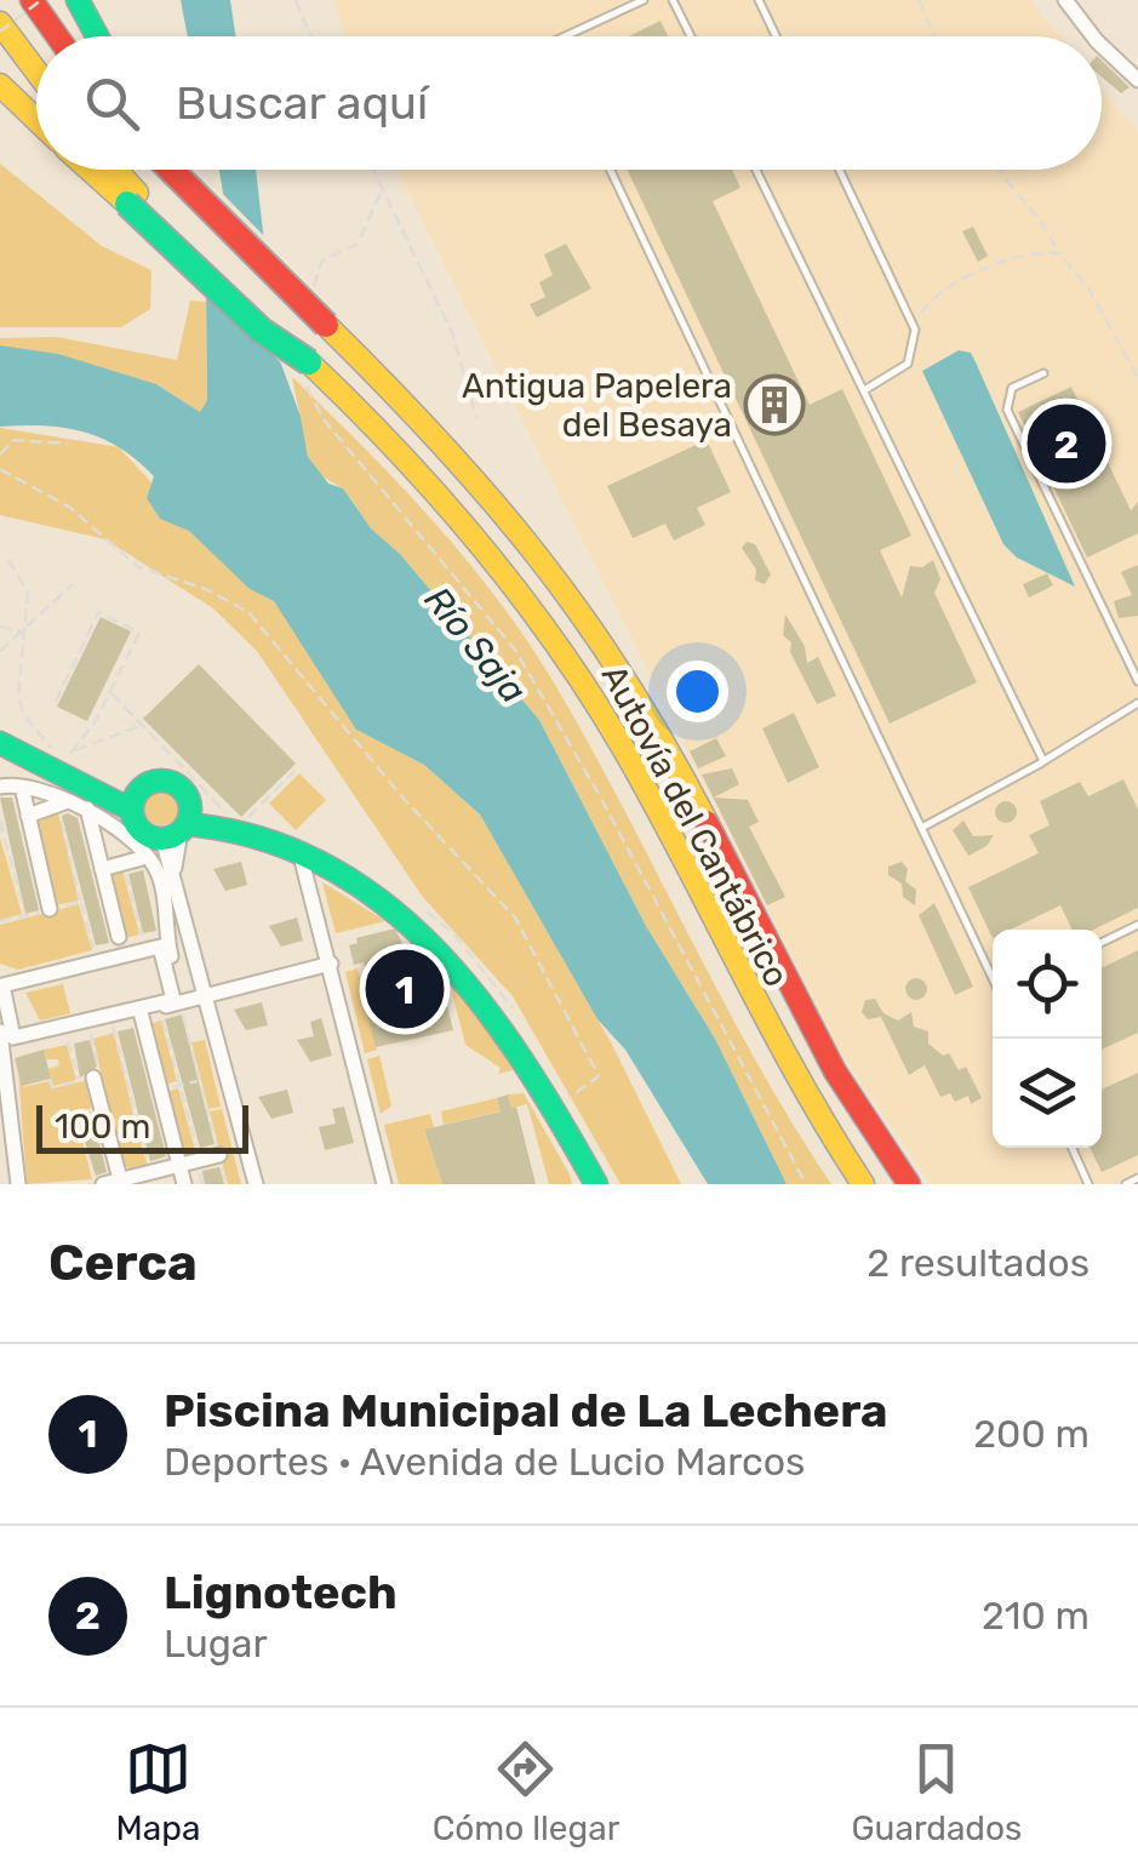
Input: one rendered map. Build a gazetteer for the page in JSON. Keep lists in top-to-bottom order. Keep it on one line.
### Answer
{"streets":{"main road":["Autovía del Cantábrico"]},"water":["Río Saja"],"places":{"building":["Antigua Papelera del Besaya"]},"scale_bar":"100 m","page":{"search":"Buscar aquí","pins":["2","1"],"scale":"100 m","heading":["Cerca","2 resultados"],"list":[{"mark":"1","name":"Piscina Municipal de La Lechera","note":"Deportes · Avenida de Lucio Marcos","value":"200 m"},{"mark":"2","name":"Lignotech","note":"Lugar","value":"210 m"}],"nav":["Mapa","Cómo llegar","Guardados"]}}
